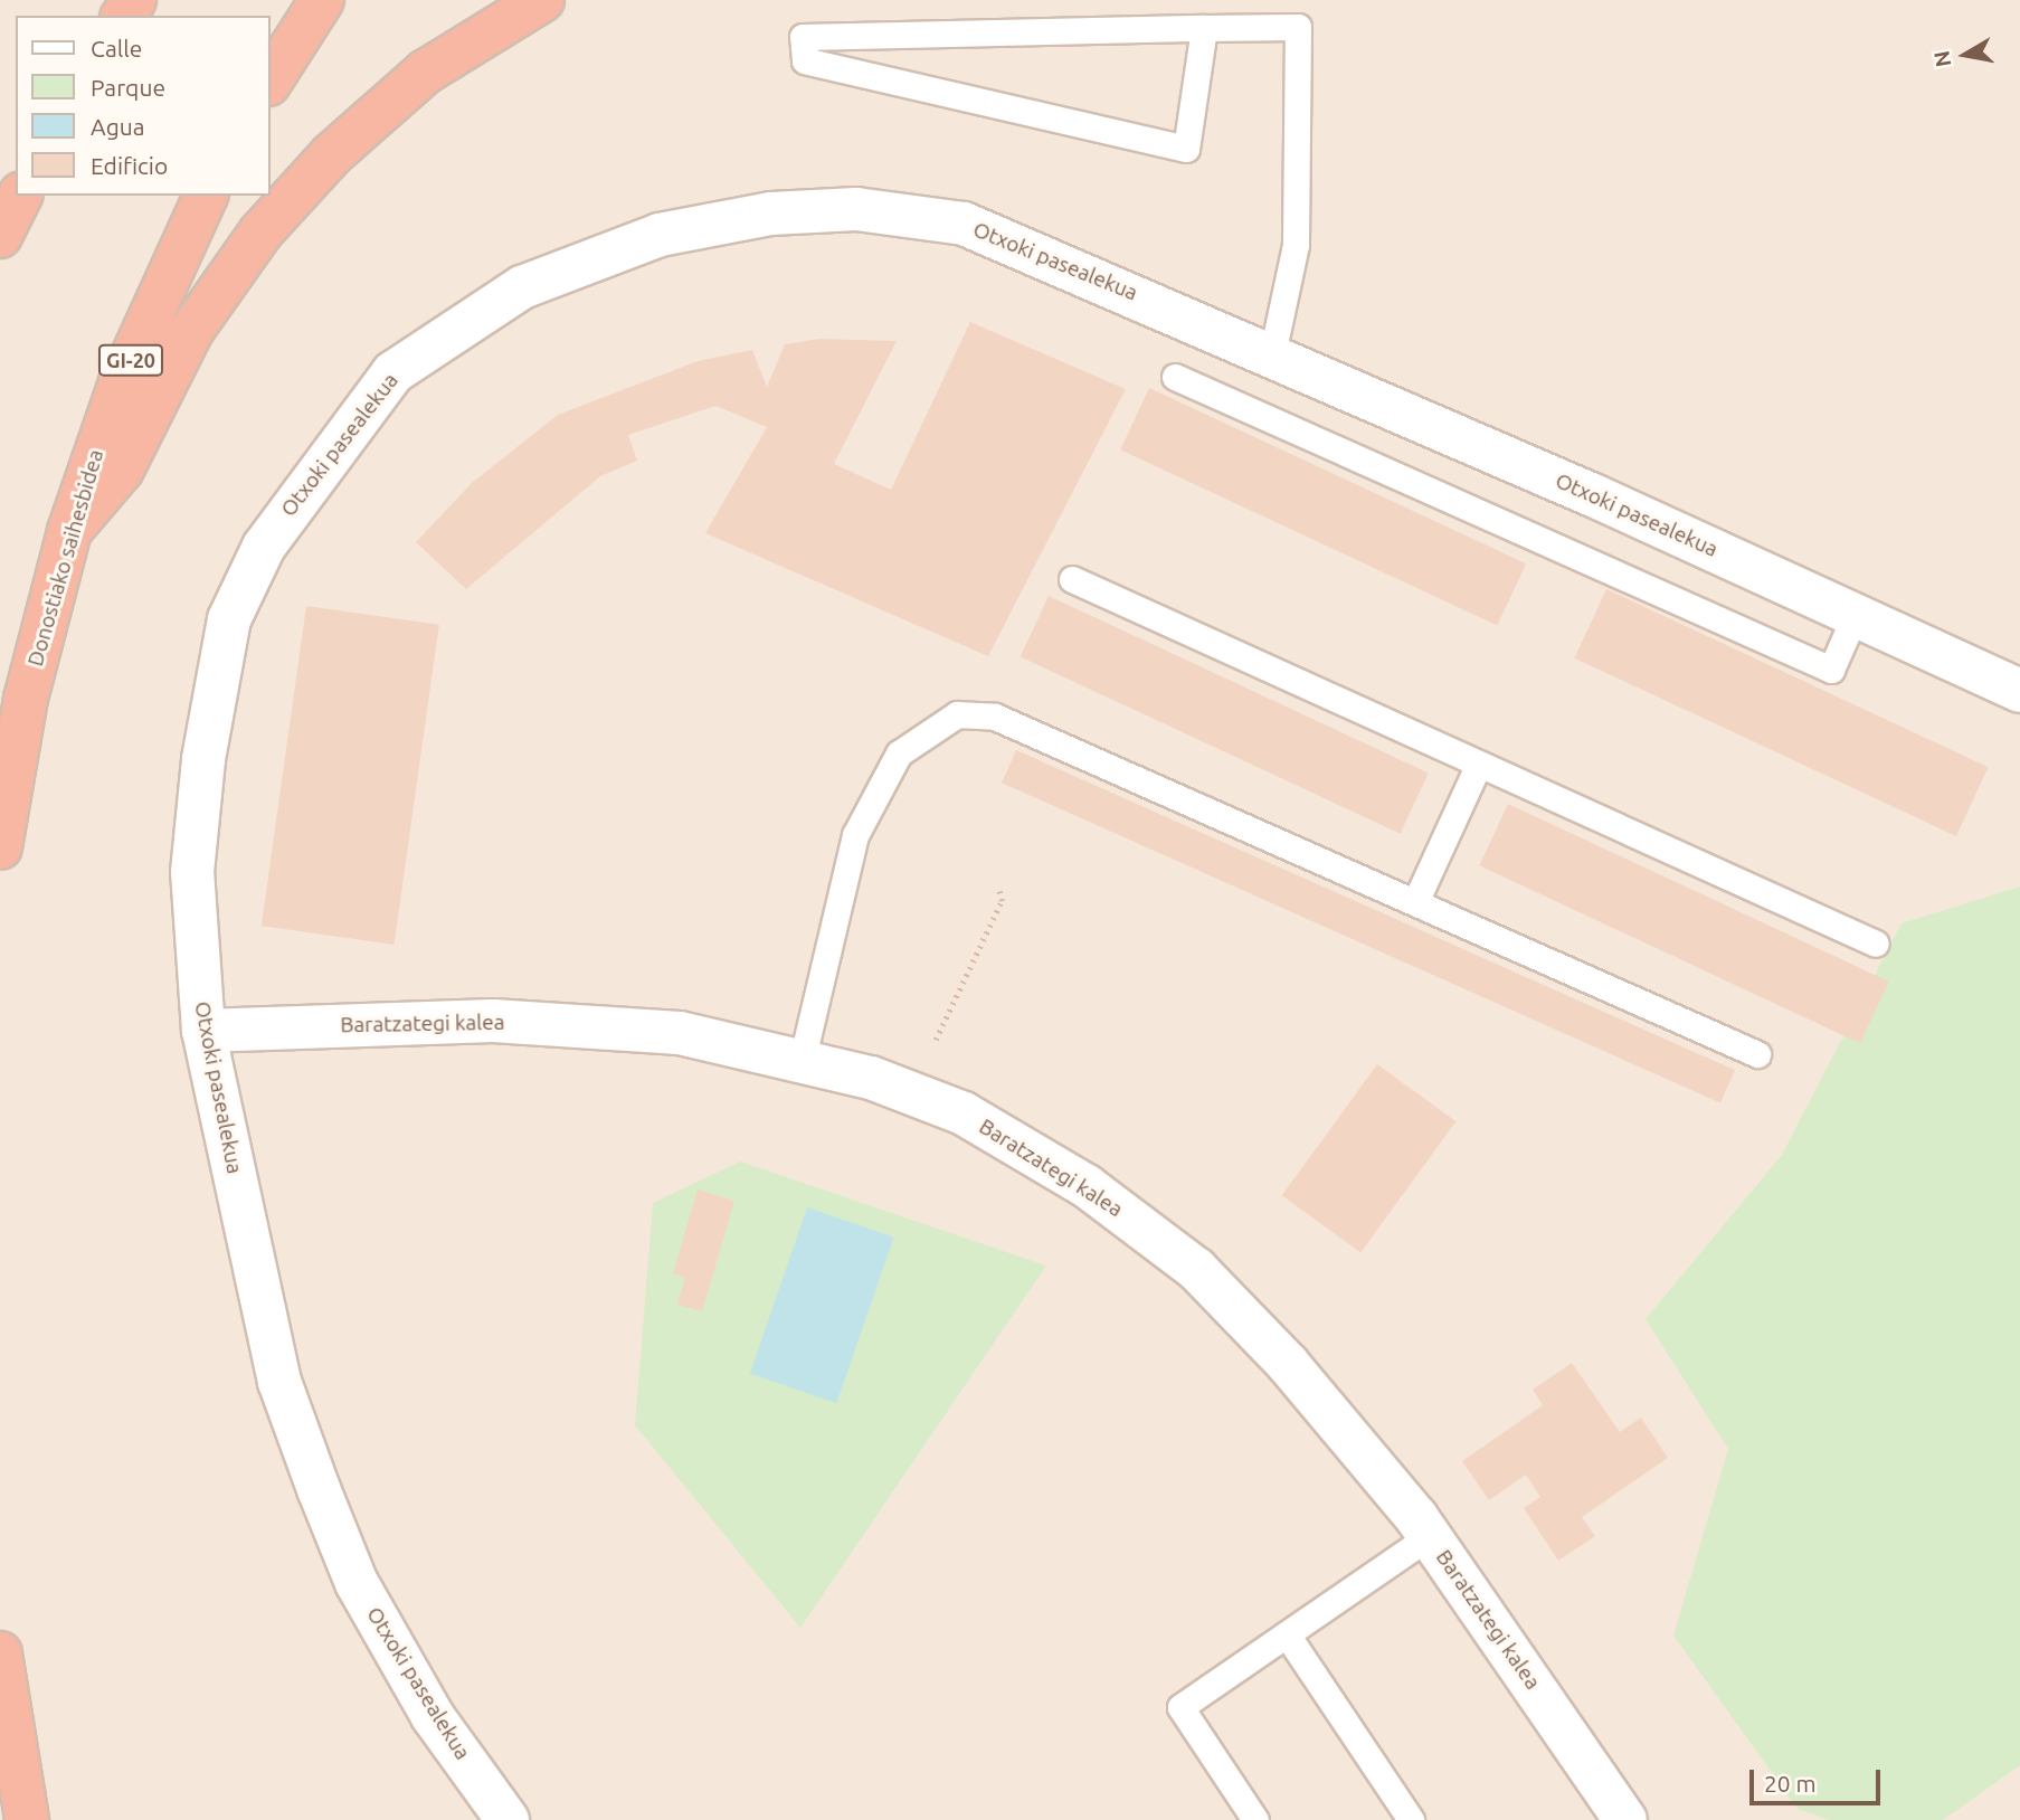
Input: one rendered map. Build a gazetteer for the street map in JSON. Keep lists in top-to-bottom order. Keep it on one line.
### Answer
{"streets":{"highway":["GI-20","Donostiako saihesbidea"],"street":["Otxoki pasealekua","Baratzategi kalea"]},"crossings":[["Otxoki pasealekua","Baratzategi kalea"]],"legend":["Calle","Parque","Agua","Edificio"],"scale_bar":"20 m","north":"left"}
